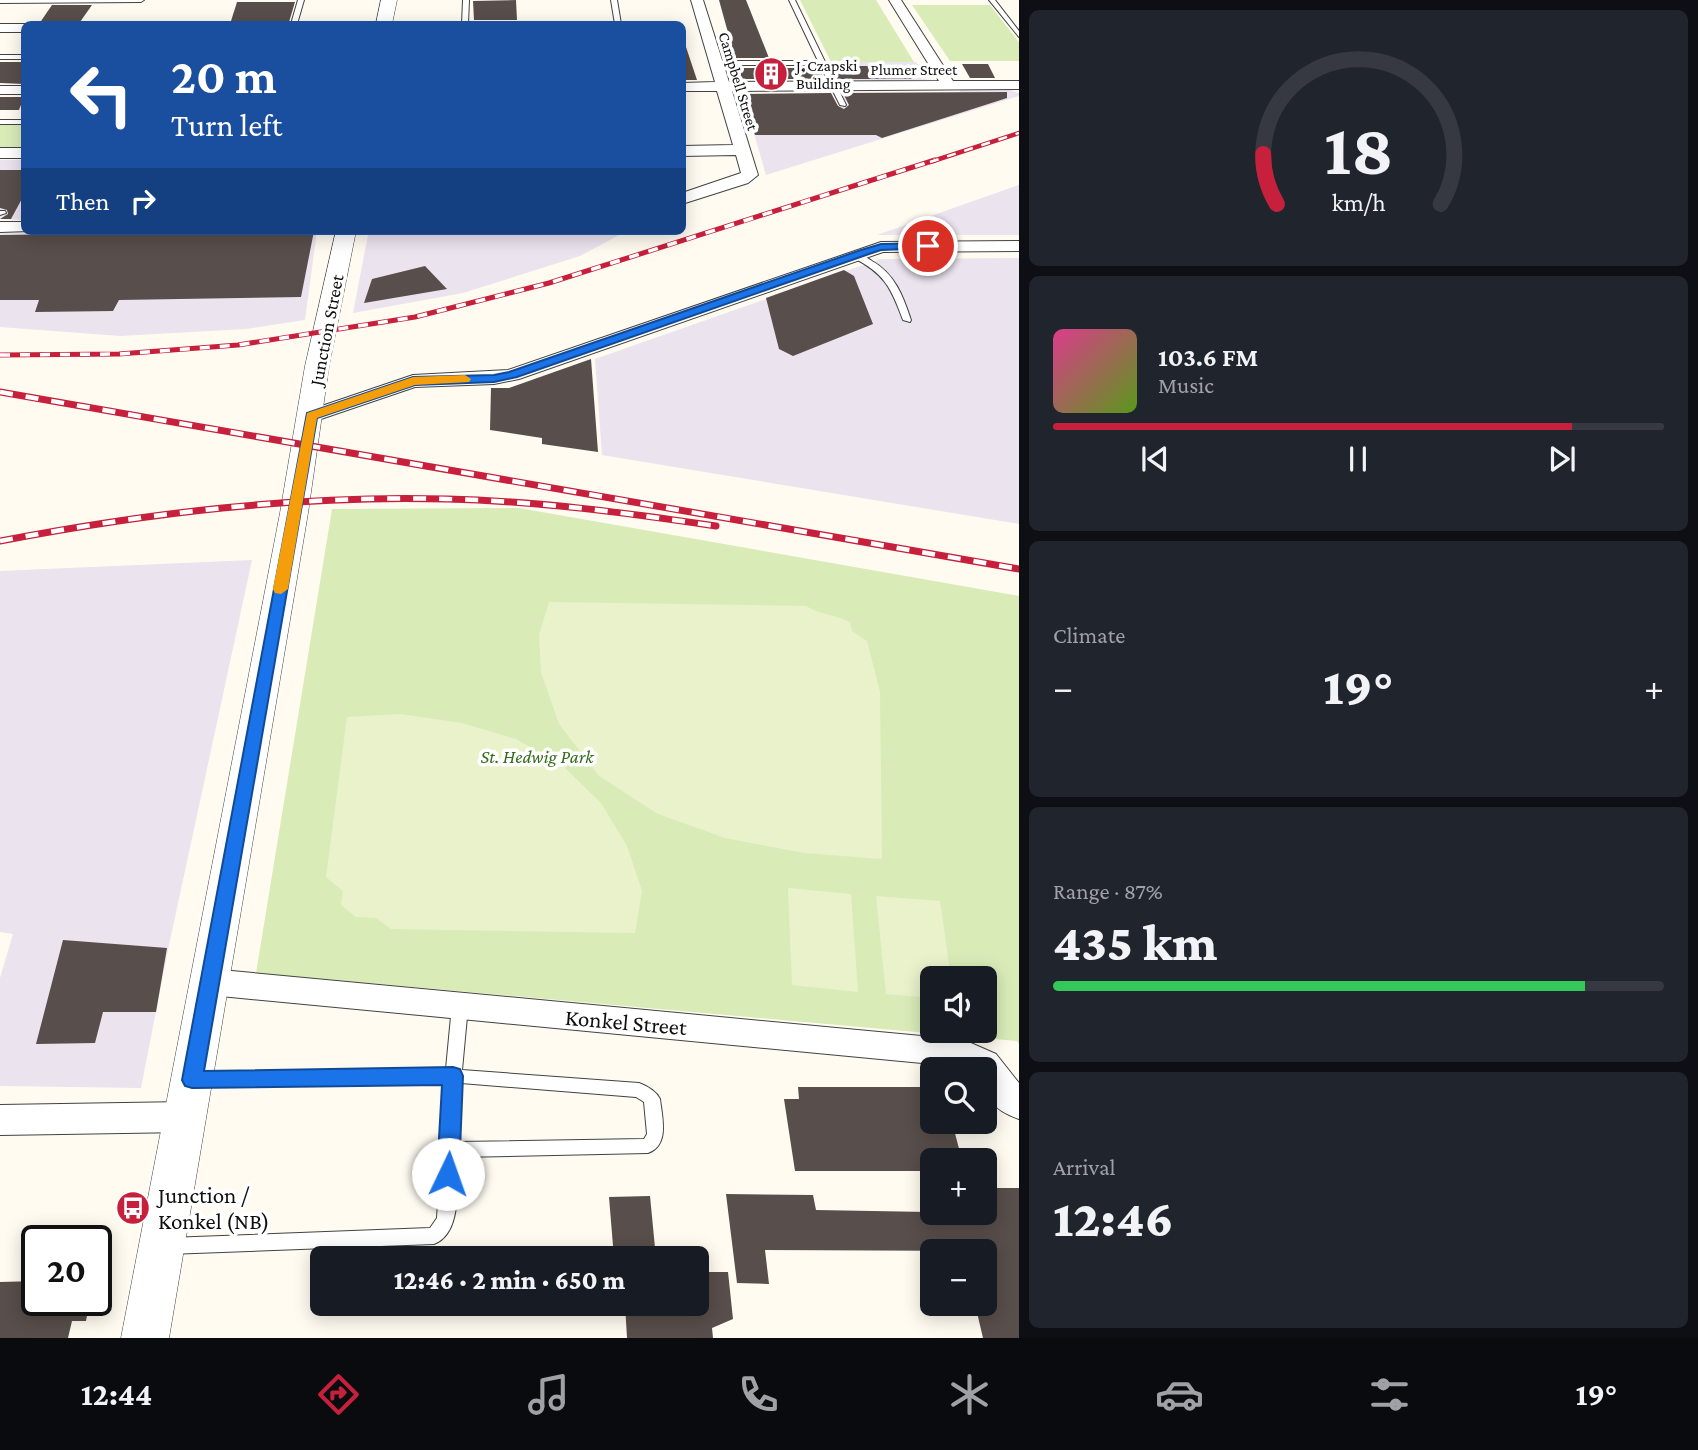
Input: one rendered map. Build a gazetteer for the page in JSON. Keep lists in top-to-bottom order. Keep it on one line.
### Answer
{"streets":{"street":["Plumer Street","Campbell Street","Junction Street","Konkel Street"]},"crossings":[["Plumer Street","Campbell Street"],["Junction Street","Konkel Street"]],"parks":["St. Hedwig Park"],"places":{"building":["J. Czapski Building"],"bus stop":["Junction / Konkel (NB)"]},"page":{"turn":["20 m","Turn left"],"then":"Then","song":["103.6 FM","Music"],"tile":["Climate",["Range · 87%","435 km"],["Arrival","12:46"]],"heat":["−","19°","+"],"map_buttons":["+","−"],"limit":"20","trip":"12:46 · 2 min · 650 m","tabs":["12:44","19°"],"gauge":["18","km/h"]}}
